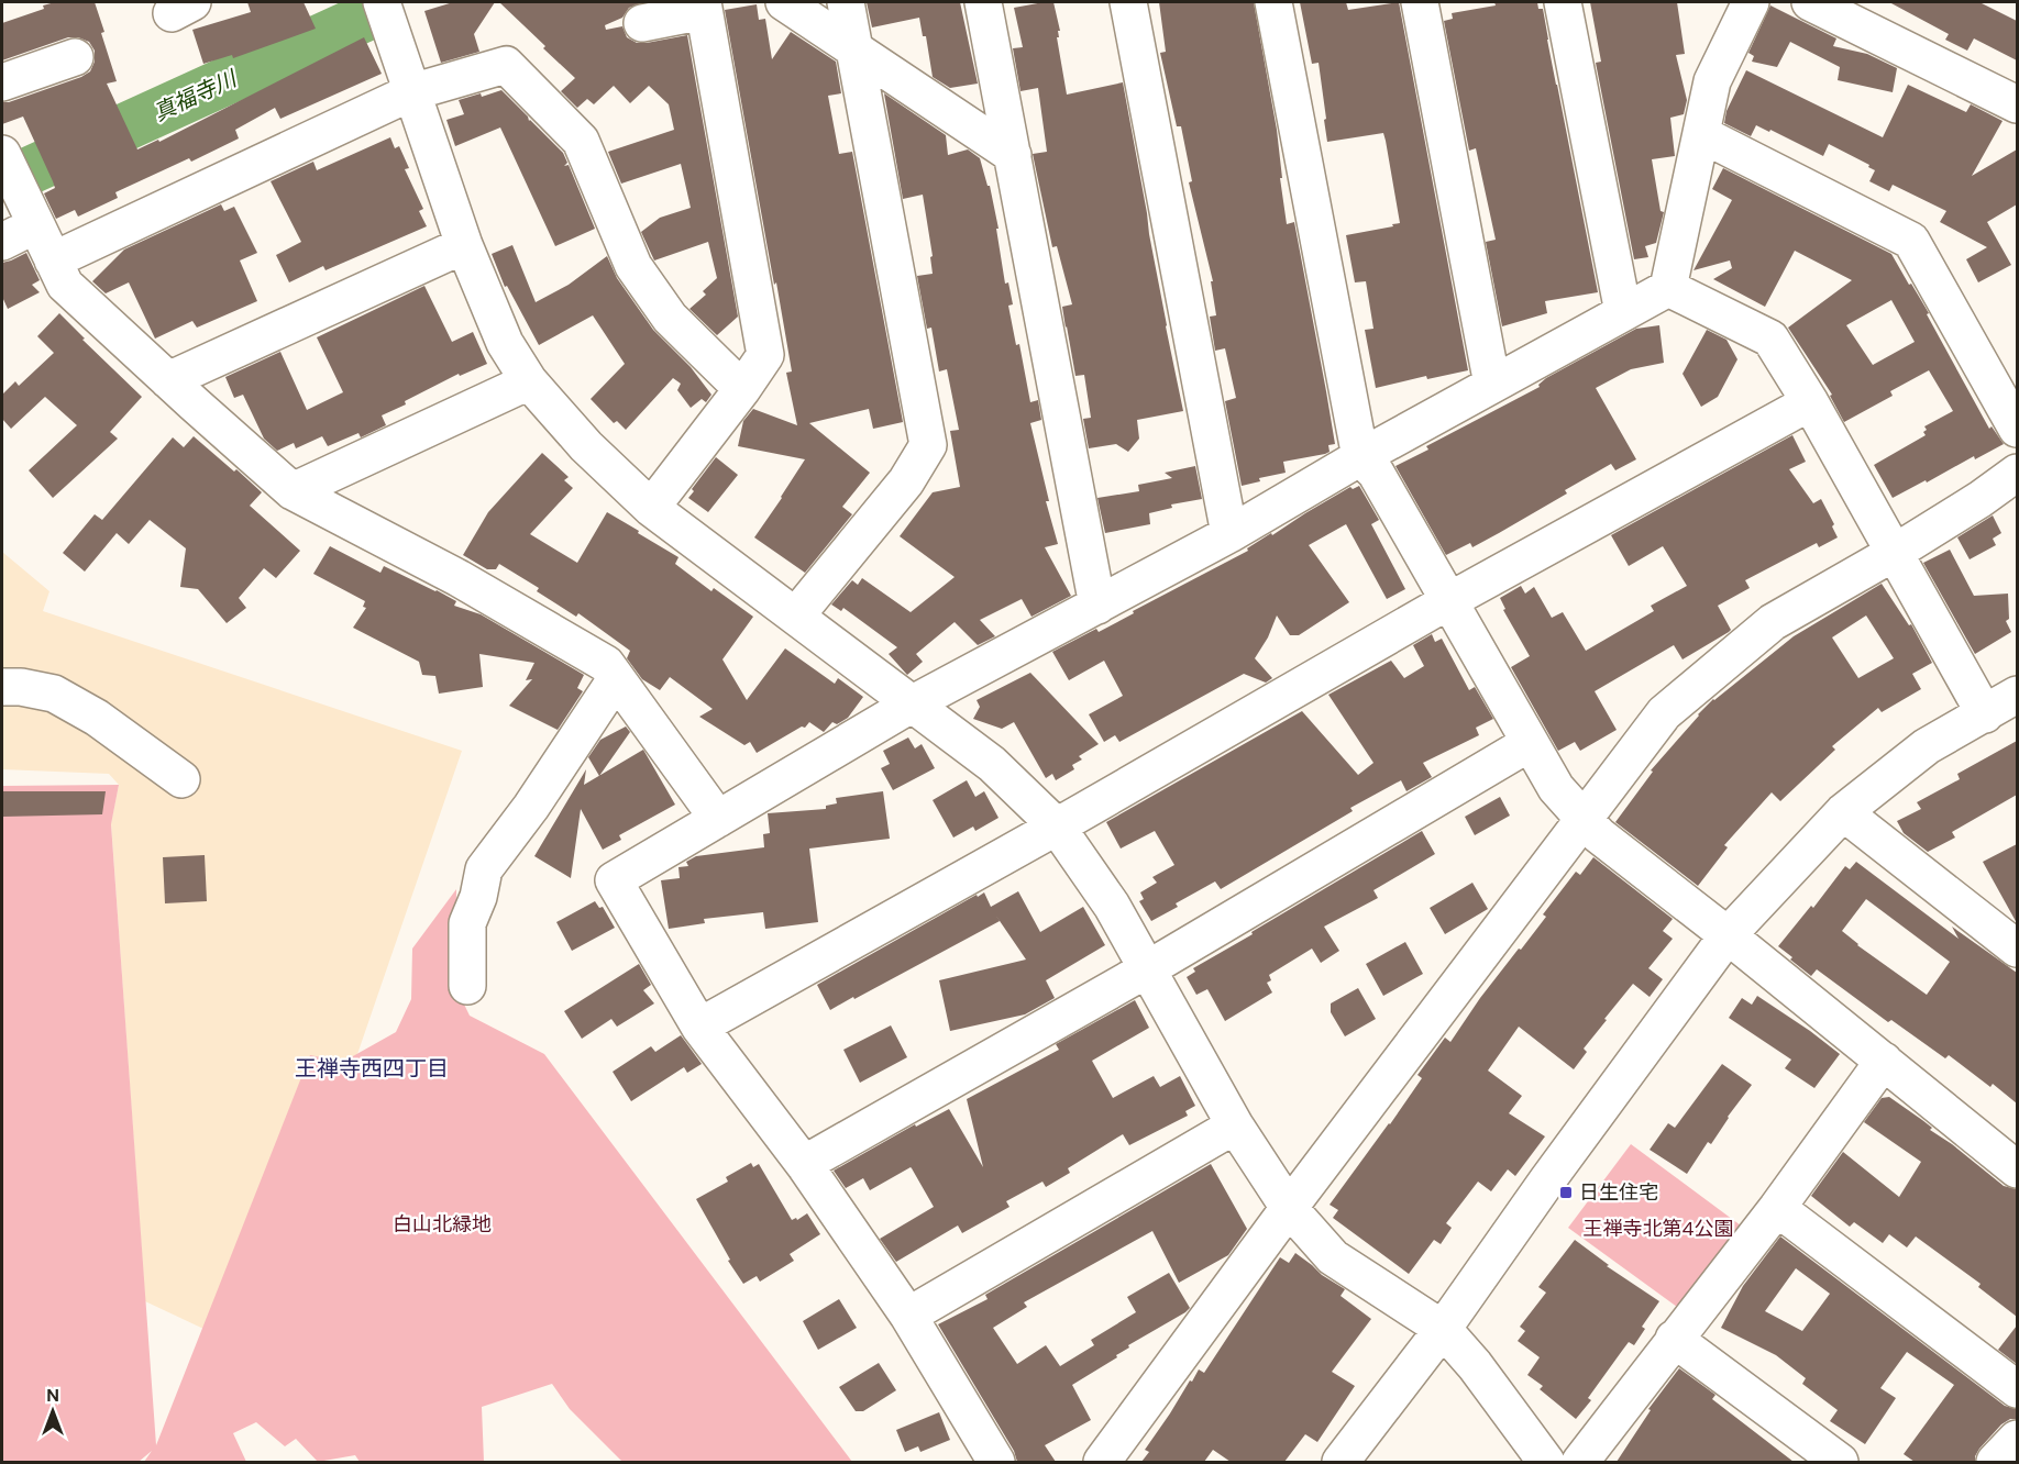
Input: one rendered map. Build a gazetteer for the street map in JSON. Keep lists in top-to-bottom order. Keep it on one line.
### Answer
{"districts":["王禅寺西四丁目"],"water":["真福寺川"],"parks":["白山北緑地","王禅寺北第4公園"],"places":{"transit":["日生住宅"]},"north":"top"}
